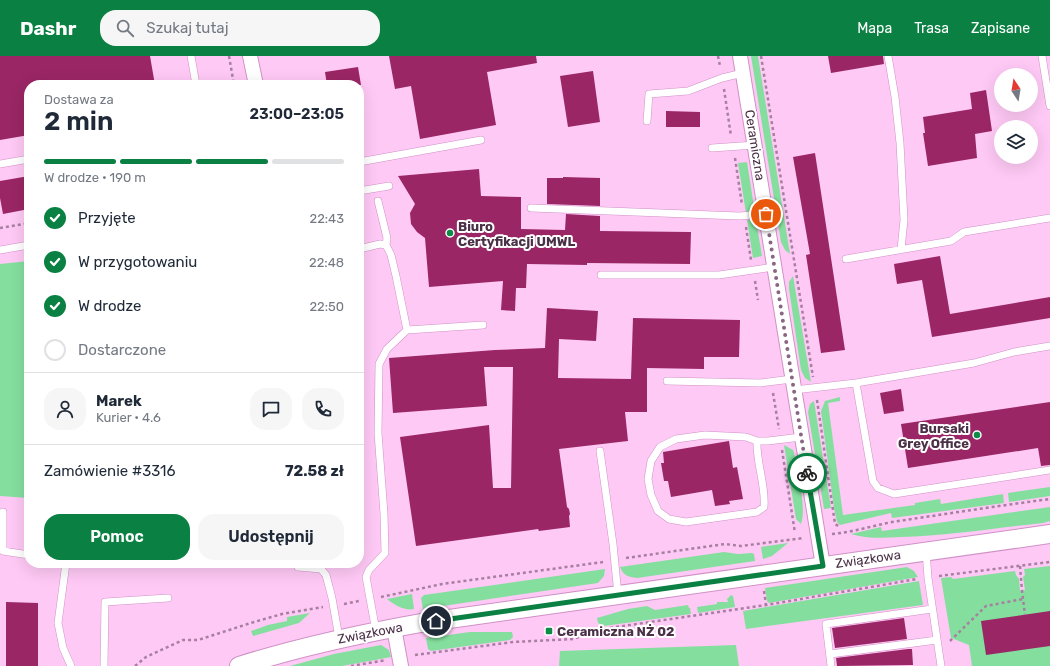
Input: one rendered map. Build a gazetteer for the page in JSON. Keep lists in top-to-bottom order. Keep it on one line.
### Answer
{"streets":{"street":["Ceramiczna","Związkowa"]},"crossings":[["Ceramiczna","Związkowa"]],"places":{"other":["Biuro Certyfikacji UMWL","Bursaki Grey Office"],"transit":["Ceramiczna NŻ 02"]},"north":"top","page":{"header":"Dashr","search":"Szukaj tutaj","nav":["Mapa","Trasa","Zapisane"],"heading":["2 min","Dostawa za","23:00–23:05"],"panel":["Marek","Kurier · 4.6","Zamówienie #3316","72.58 zł"],"bar":"W drodze · 190 m","list":[["Przyjęte","22:43"],["W przygotowaniu","22:48"],["W drodze","22:50"],"Dostarczone"],"buttons":["Pomoc","Udostępnij"]}}
